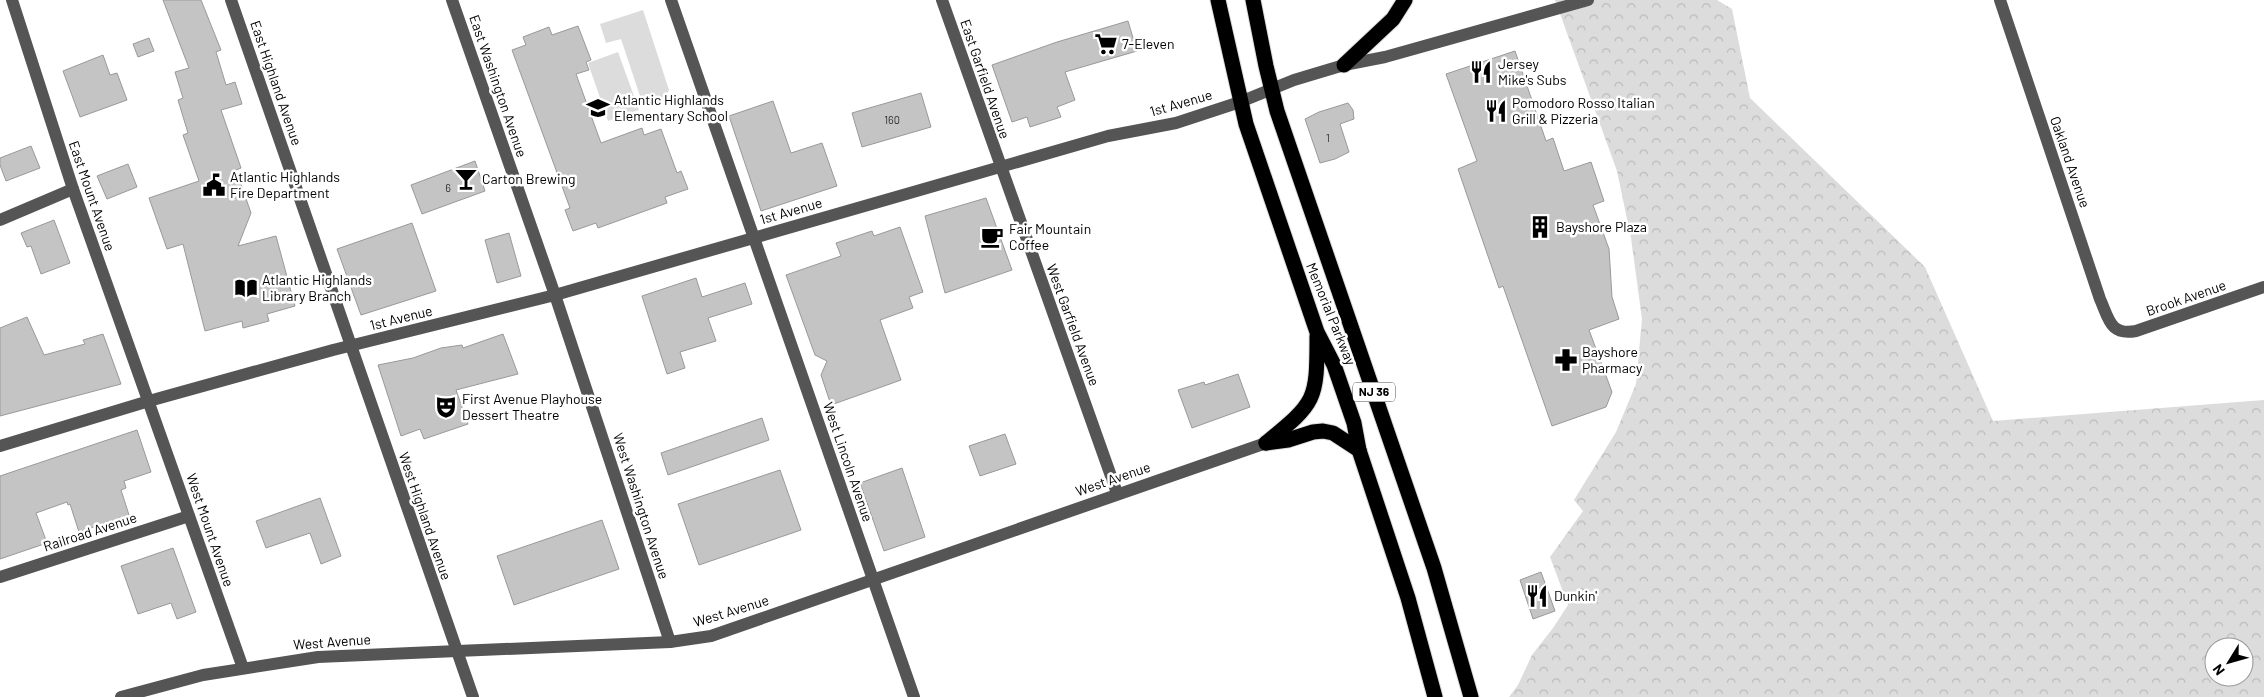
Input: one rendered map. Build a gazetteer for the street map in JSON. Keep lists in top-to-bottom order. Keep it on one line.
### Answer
{"streets":{"highway":["Memorial Parkway","NJ 36"],"street":["East Garfield Avenue","East Highland Avenue","East Washington Avenue","1st Avenue","Oakland Avenue","East Mount Avenue","Brook Avenue","West Garfield Avenue","West Lincoln Avenue","West Avenue","West Washington Avenue","West Highland Avenue","West Mount Avenue","Railroad Avenue"]},"crossings":[["East Garfield Avenue","1st Avenue"],["East Garfield Avenue","West Garfield Avenue"],["East Highland Avenue","1st Avenue"],["East Highland Avenue","West Highland Avenue"],["East Washington Avenue","1st Avenue"],["East Washington Avenue","West Washington Avenue"],["1st Avenue","East Mount Avenue"],["1st Avenue","Memorial Parkway"],["1st Avenue","West Garfield Avenue"],["1st Avenue","West Lincoln Avenue"],["1st Avenue","West Washington Avenue"],["1st Avenue","West Highland Avenue"],["1st Avenue","West Mount Avenue"],["Oakland Avenue","Brook Avenue"],["East Mount Avenue","West Mount Avenue"],["West Garfield Avenue","West Avenue"],["West Lincoln Avenue","West Avenue"],["West Avenue","West Washington Avenue"],["West Avenue","West Highland Avenue"],["West Avenue","West Mount Avenue"],["West Mount Avenue","Railroad Avenue"]],"places":{"supermarket":["7-Eleven"],"restaurant":["Jersey Mike's Subs","Pomodoro Rosso Italian Grill & Pizzeria","Dunkin'"],"school or university":["Atlantic Highlands Elementary School"],"bar":["Carton Brewing"],"public building":["Atlantic Highlands Fire Department"],"building":["Bayshore Plaza"],"cafe":["Fair Mountain Coffee"],"library":["Atlantic Highlands Library Branch"],"pharmacy":["Bayshore Pharmacy"],"theatre":["First Avenue Playhouse Dessert Theatre"]},"house_numbers":["160","1","6"],"north":"bottom left"}
